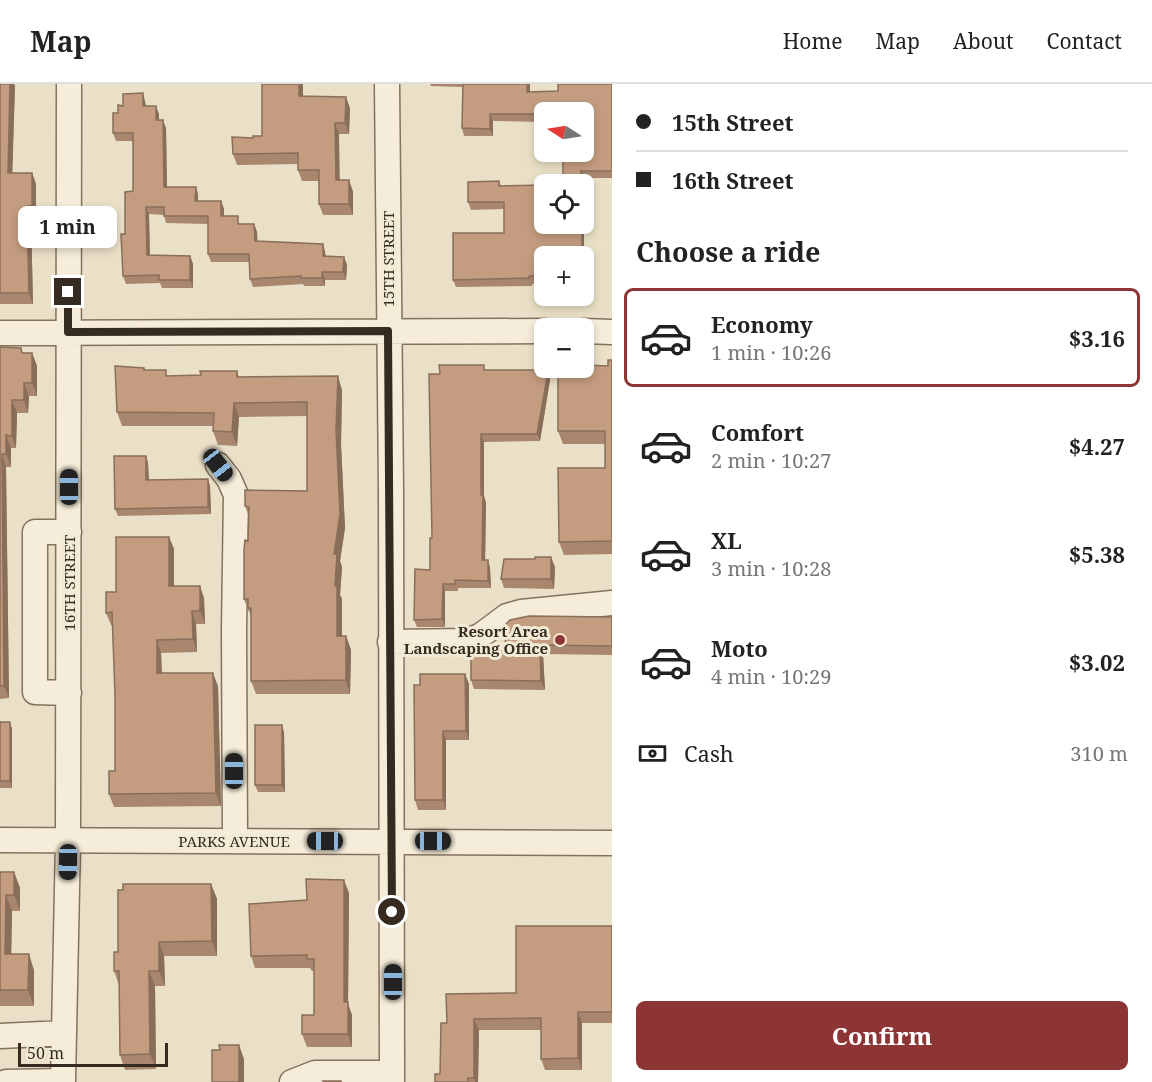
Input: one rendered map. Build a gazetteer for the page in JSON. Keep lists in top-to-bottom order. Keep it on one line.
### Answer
{"streets":{"street":["15TH STREET","16TH STREET","PARKS AVENUE"]},"crossings":[["15TH STREET","PARKS AVENUE"],["16TH STREET","PARKS AVENUE"]],"places":["Resort Area Landscaping Office"],"scale_bar":"50 m","north":"left","page":{"header":"Map","nav":["Home","Map","About","Contact"],"banner":["15th Street","16th Street"],"map_buttons":["+","−"],"bubble":"1 min","heading":"Choose a ride","list":[{"name":"Economy","note":"1 min · 10:26","value":"$3.16"},{"name":"Comfort","note":"2 min · 10:27","value":"$4.27"},{"name":"XL","note":"3 min · 10:28","value":"$5.38"},{"name":"Moto","note":"4 min · 10:29","value":"$3.02"}],"pay":["Cash","310 m"],"buttons":"Confirm","scale":"50 m"}}
